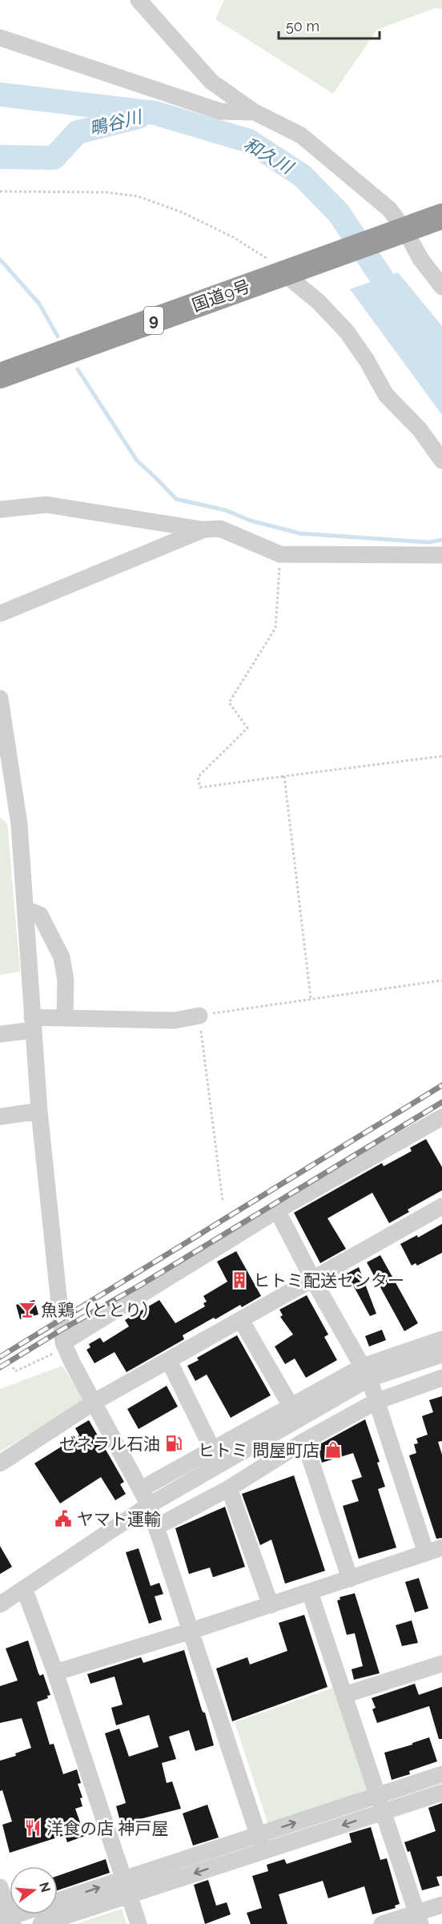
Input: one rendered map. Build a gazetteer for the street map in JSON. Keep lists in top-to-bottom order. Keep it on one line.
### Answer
{"streets":{"highway":["国道9号","9"]},"water":["鴫谷川","和久川"],"places":{"building":["ヒトミ配送センター"],"bar":["魚鶏（ととり）"],"fuel station":["ゼネラル石油"],"shop":["ヒトミ 問屋町店"],"public building":["ヤマト運輸"],"restaurant":["洋食の店 神戸屋"]},"scale_bar":"50 m","north":"right"}
